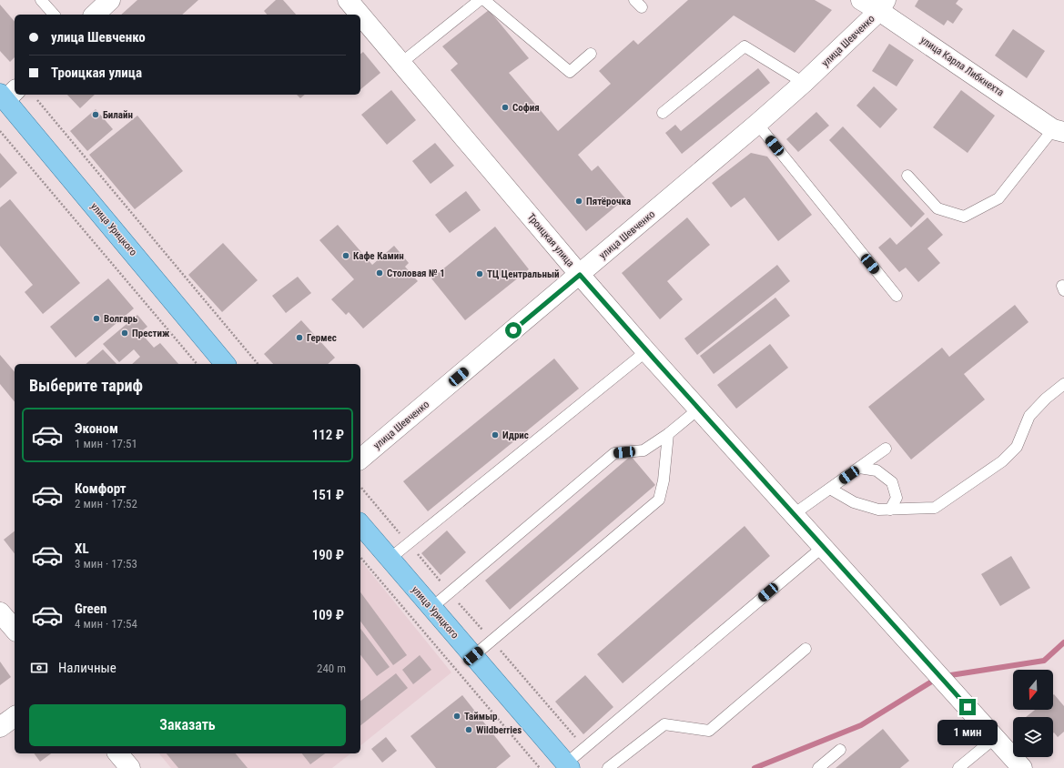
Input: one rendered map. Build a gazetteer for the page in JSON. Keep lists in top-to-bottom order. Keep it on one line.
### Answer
{"streets":{"main road":["улица Урицкого"],"street":["улица Шевченко","улица Карла Либкнехта","Троицкая улица"]},"crossings":[["улица Шевченко","улица Карла Либкнехта"],["улица Шевченко","Троицкая улица"]],"places":["София","Билайн","Пятёрочка","Кафе Камин","Столовая № 1","ТЦ Центральный","Волгарь","Престиж","Гермес","Идрис","Таймыр","Wildberries"],"north":"bottom","page":{"banner":["улица Шевченко","Троицкая улица"],"heading":"Выберите тариф","list":[{"name":"Эконом","note":"1 мин · 17:51","value":"112 ₽"},{"name":"Комфорт","note":"2 мин · 17:52","value":"151 ₽"},{"name":"XL","note":"3 мин · 17:53","value":"190 ₽"},{"name":"Green","note":"4 мин · 17:54","value":"109 ₽"}],"pay":["Наличные","240 m"],"buttons":"Заказать","bubble":"1 мин"}}
